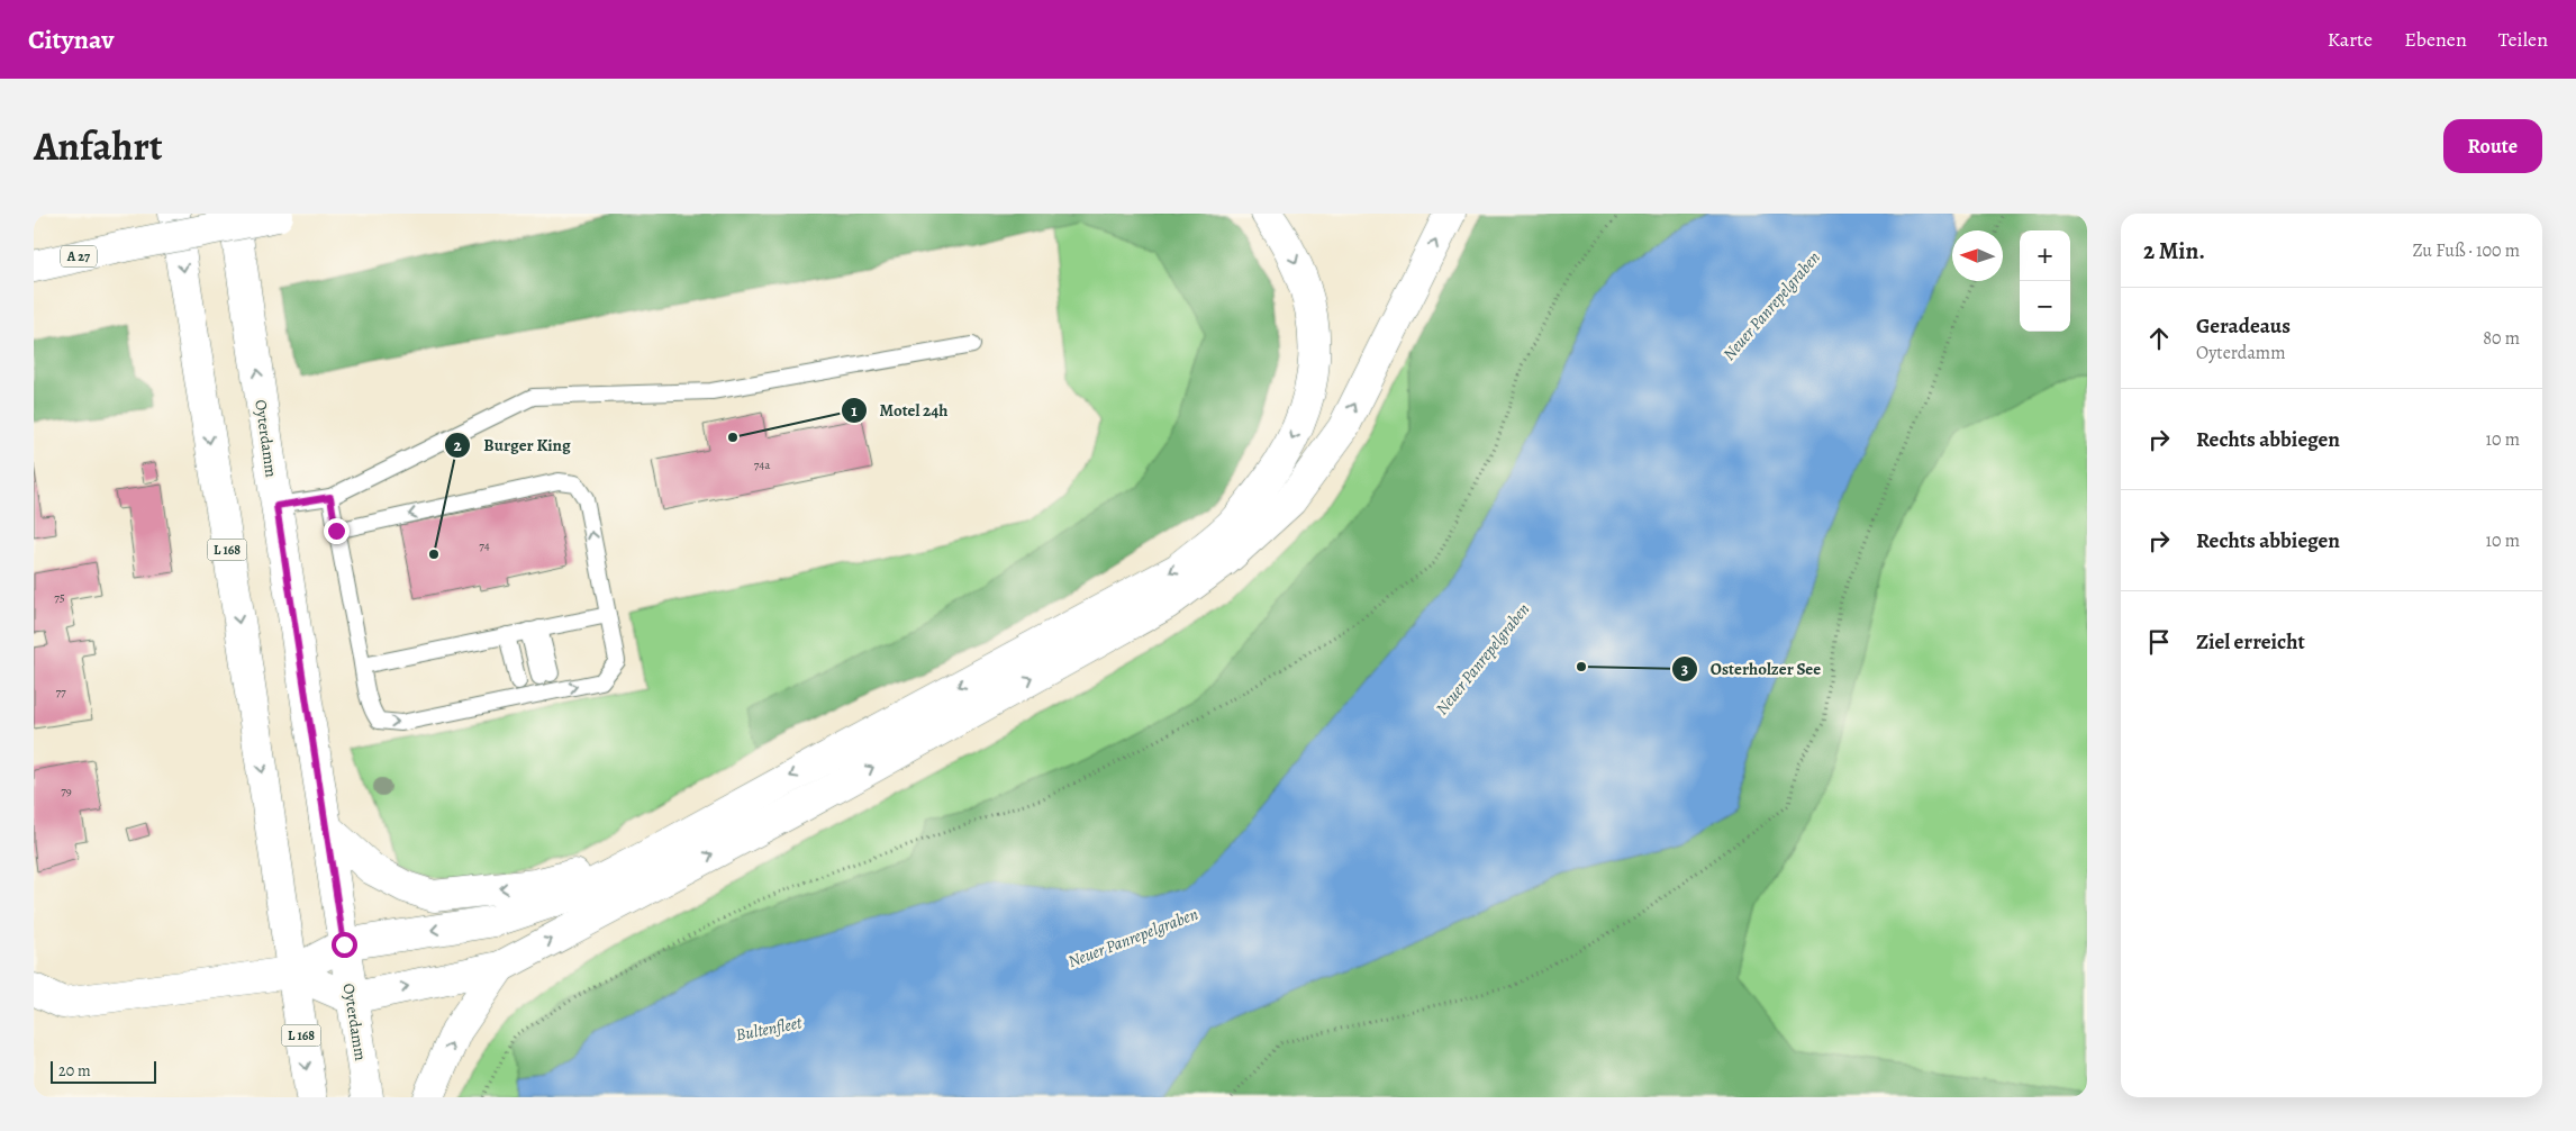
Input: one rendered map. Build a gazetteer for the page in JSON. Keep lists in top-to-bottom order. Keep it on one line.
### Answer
{"streets":{"main road":["A 27","Oyterdamm","L 168"]},"water":["Neuer Panrepelgraben","Bultenfleet"],"places":["Motel 24h","Burger King","Osterholzer See"],"house_numbers":["74a","74","75","77","79"],"scale_bar":"20 m","north":"left","page":{"header":"Citynav","nav":["Karte","Ebenen","Teilen"],"title":"Anfahrt","buttons":"Route","heading":["2 Min.","Zu Fuß · 100 m"],"map_buttons":["+","−"],"list":[["Geradeaus","Oyterdamm","80 m"],["Rechts abbiegen","10 m"],["Rechts abbiegen","10 m"],"Ziel erreicht"],"scale":"20 m"}}
